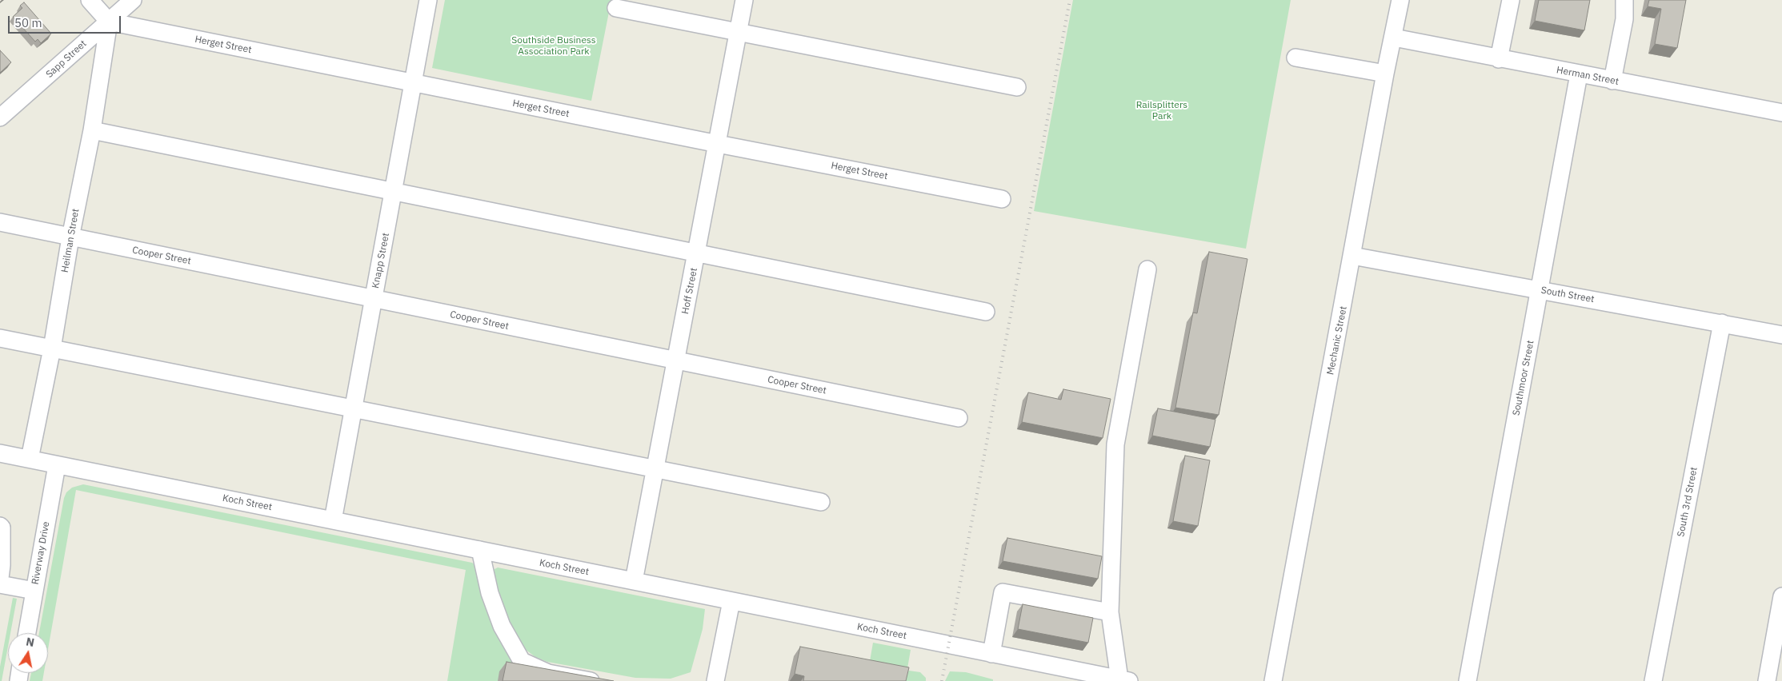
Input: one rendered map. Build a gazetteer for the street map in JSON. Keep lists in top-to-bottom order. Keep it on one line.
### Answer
{"streets":{"street":["Herget Street","Sapp Street","Herman Street","Heilman Street","Cooper Street","Knapp Street","Hoff Street","South Street","Mechanic Street","Southmoor Street","South 3rd Street","Koch Street","Riverway Drive"]},"crossings":[["Herget Street","Sapp Street"],["Herget Street","Heilman Street"],["Herget Street","Knapp Street"],["Herget Street","Hoff Street"],["Sapp Street","Heilman Street"],["Herman Street","Mechanic Street"],["Herman Street","Southmoor Street"],["Heilman Street","Cooper Street"],["Heilman Street","Koch Street"],["Cooper Street","Knapp Street"],["Cooper Street","Hoff Street"],["Knapp Street","Koch Street"],["Hoff Street","Koch Street"],["South Street","Mechanic Street"],["South Street","Southmoor Street"],["South Street","South 3rd Street"],["Koch Street","Riverway Drive"]],"parks":["Southside Business Association Park","Railsplitters Park"],"scale_bar":"50 m","north":"top"}
